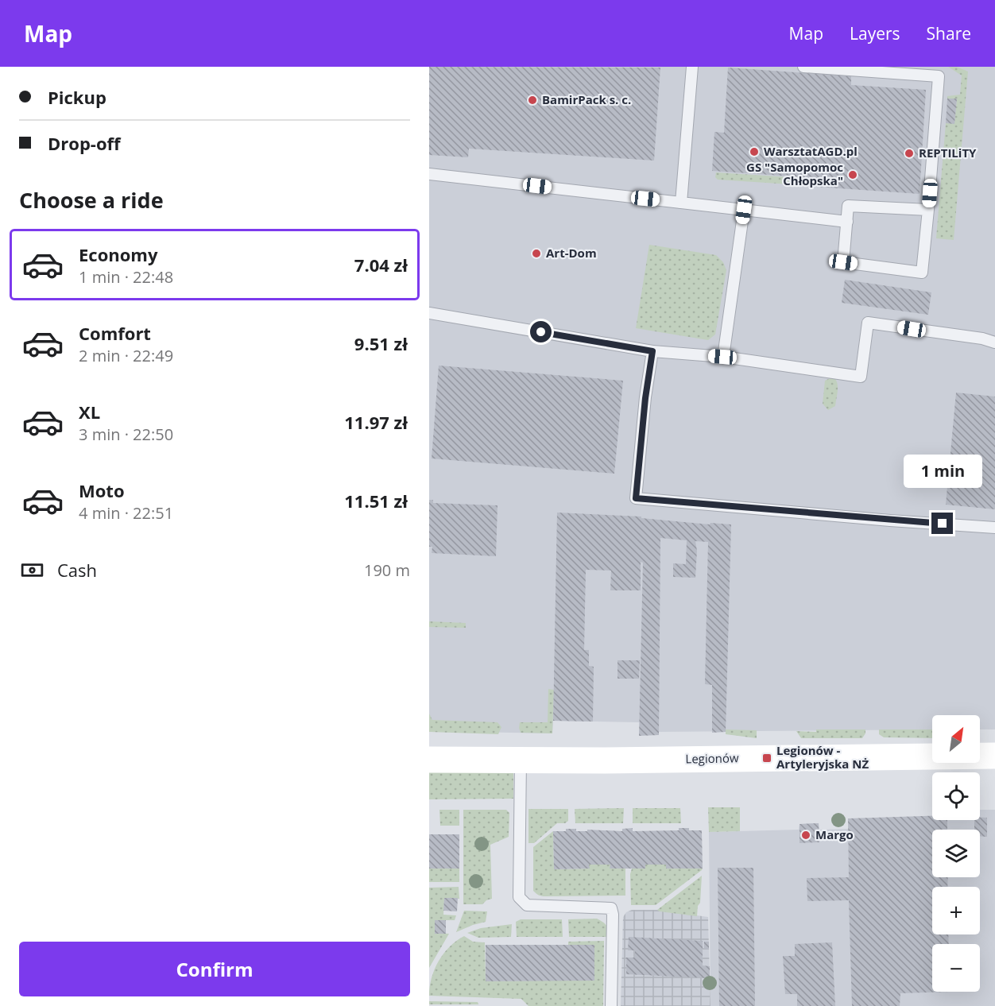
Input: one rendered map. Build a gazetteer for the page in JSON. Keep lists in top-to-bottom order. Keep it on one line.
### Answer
{"streets":{"street":["Legionów"]},"places":{"other":["BamirPack s. c.","WarsztatAGD.pl","REPTILiTY","GS \"Samopomoc Chłopska\"","Art-Dom","Margo"],"transit":["Legionów - Artyleryjska NŻ"]},"north":"top right","page":{"header":"Map","nav":["Map","Layers","Share"],"banner":["Pickup","Drop-off"],"heading":"Choose a ride","list":[{"name":"Economy","note":"1 min · 22:48","value":"7.04 zł"},{"name":"Comfort","note":"2 min · 22:49","value":"9.51 zł"},{"name":"XL","note":"3 min · 22:50","value":"11.97 zł"},{"name":"Moto","note":"4 min · 22:51","value":"11.51 zł"}],"bubble":"1 min","pay":["Cash","190 m"],"map_buttons":["+","−"],"buttons":"Confirm"}}
